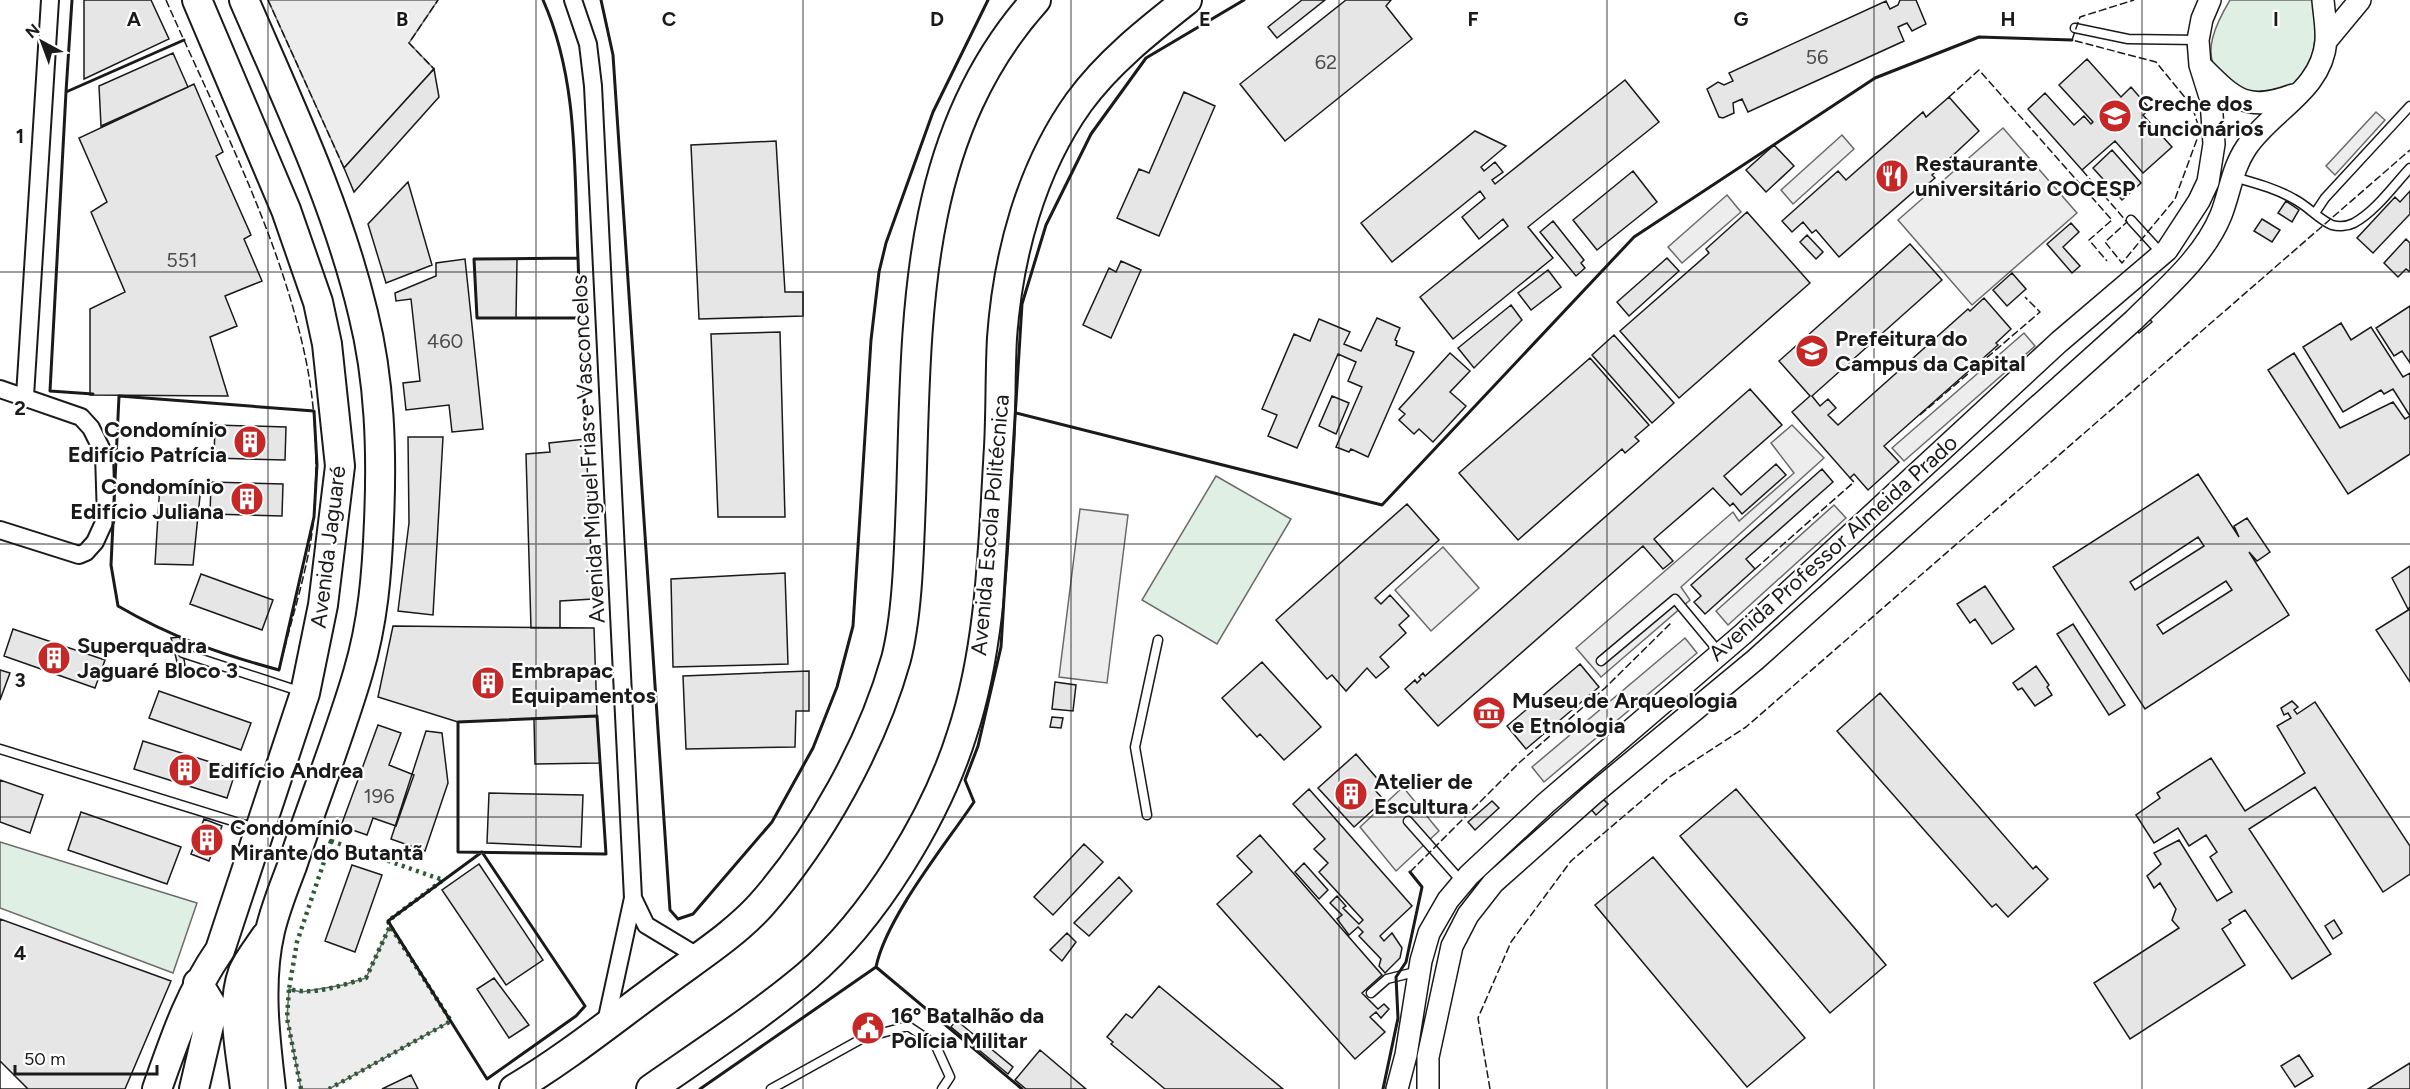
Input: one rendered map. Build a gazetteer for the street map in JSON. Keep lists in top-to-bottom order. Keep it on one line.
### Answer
{"streets":{"highway":["Avenida Escola Politécnica","Avenida Jaguaré"],"street":["Avenida Miguel Frias e Vasconcelos","Avenida Professor Almeida Prado"]},"places":{"school or university":["Creche dos funcionários","Prefeitura do Campus da Capital"],"restaurant":["Restaurante universitário COCESP"],"building":["Condomínio Edifício Patrícia","Condomínio Edifício Juliana","Superquadra Jaguaré Bloco 3","Embrapac Equipamentos","Edifício Andrea","Atelier de Escultura","Condomínio Mirante do Butantã"],"museum":["Museu de Arqueologia e Etnologia"],"public building":["16º Batalhão da Polícia Militar"]},"house_numbers":["56","62","551","460","196"],"scale_bar":"50 m","north":"top left","grid":{"columns":["A","B","C","D","E","F","G","H","I"],"rows":["1","2","3","4"]}}
